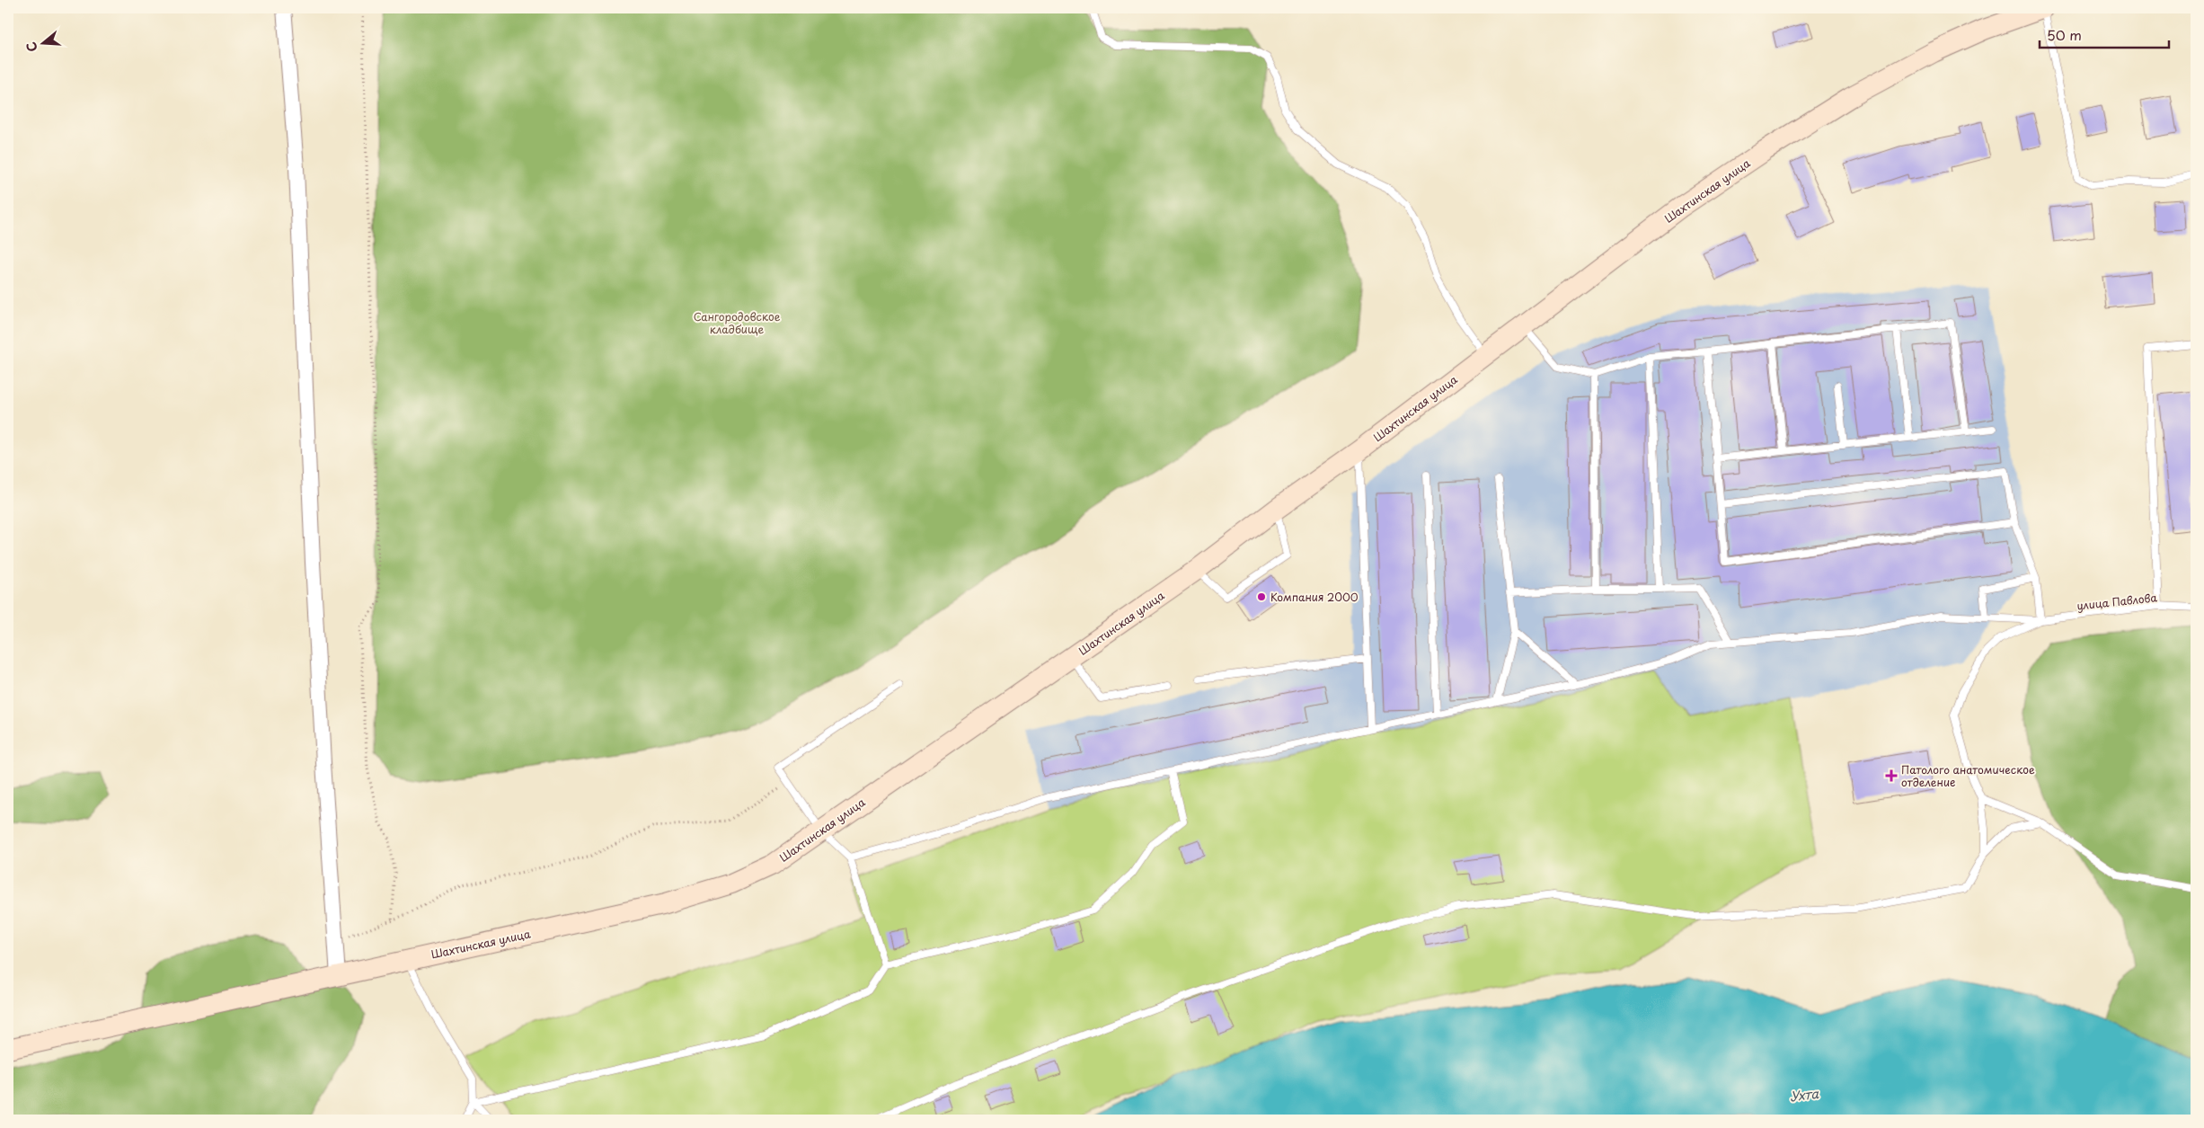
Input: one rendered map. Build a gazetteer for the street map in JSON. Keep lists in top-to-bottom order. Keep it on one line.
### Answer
{"streets":{"street":["Шахтинская улица"],"lane":["улица Павлова"]},"water":["Ухта"],"parks":["Сангородовское кладбище"],"places":{"other":["Компания 2000"],"health":["Патолого анатомическое отделение"]},"scale_bar":"50 m","north":"left"}
